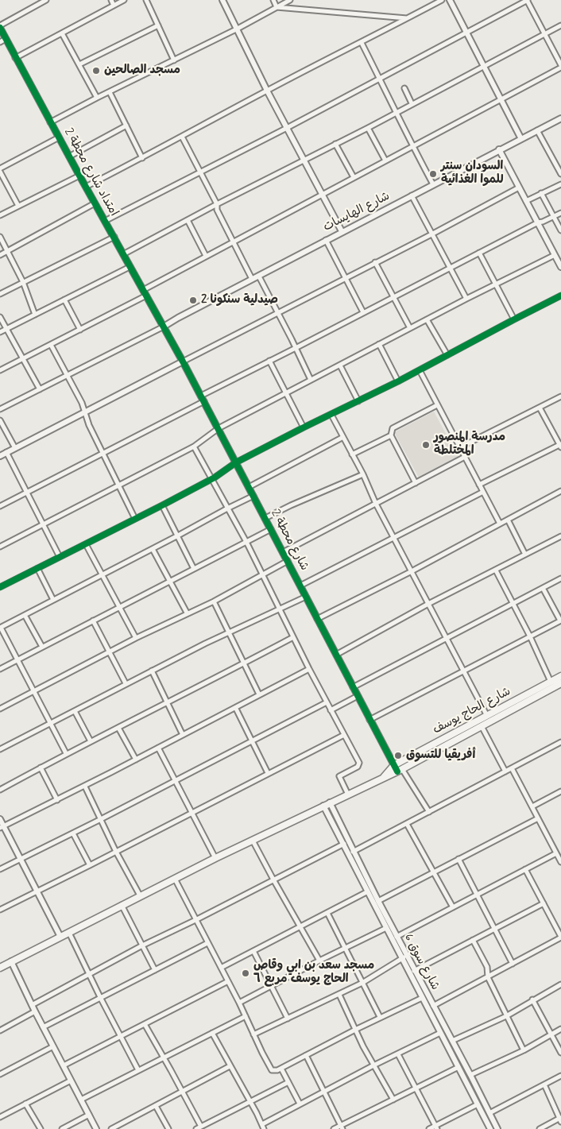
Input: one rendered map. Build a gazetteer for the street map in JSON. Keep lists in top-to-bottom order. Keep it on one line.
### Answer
{"streets":{"main road":["شارع الحاج يوسف"],"street":["امتداد شارع محطة 2","شارع الهايسات","شارع محطة 2","شارع سوق 6"]},"crossings":[["امتداد شارع محطة 2","شارع الهايسات"],["امتداد شارع محطة 2","شارع محطة 2"],["شارع الهايسات","شارع محطة 2"],["شارع محطة 2","شارع الحاج يوسف"],["شارع الحاج يوسف","شارع سوق 6"]],"places":["مسجد الصالحين","السودان سنتر للموا الغذائية","صيدلية سنكونا 2","مدرسة المنصور المختلطة","أفريقيا للتسوق","مسجد سعد بن ابي وقاص الحاج يوسف مربع ٦"]}
